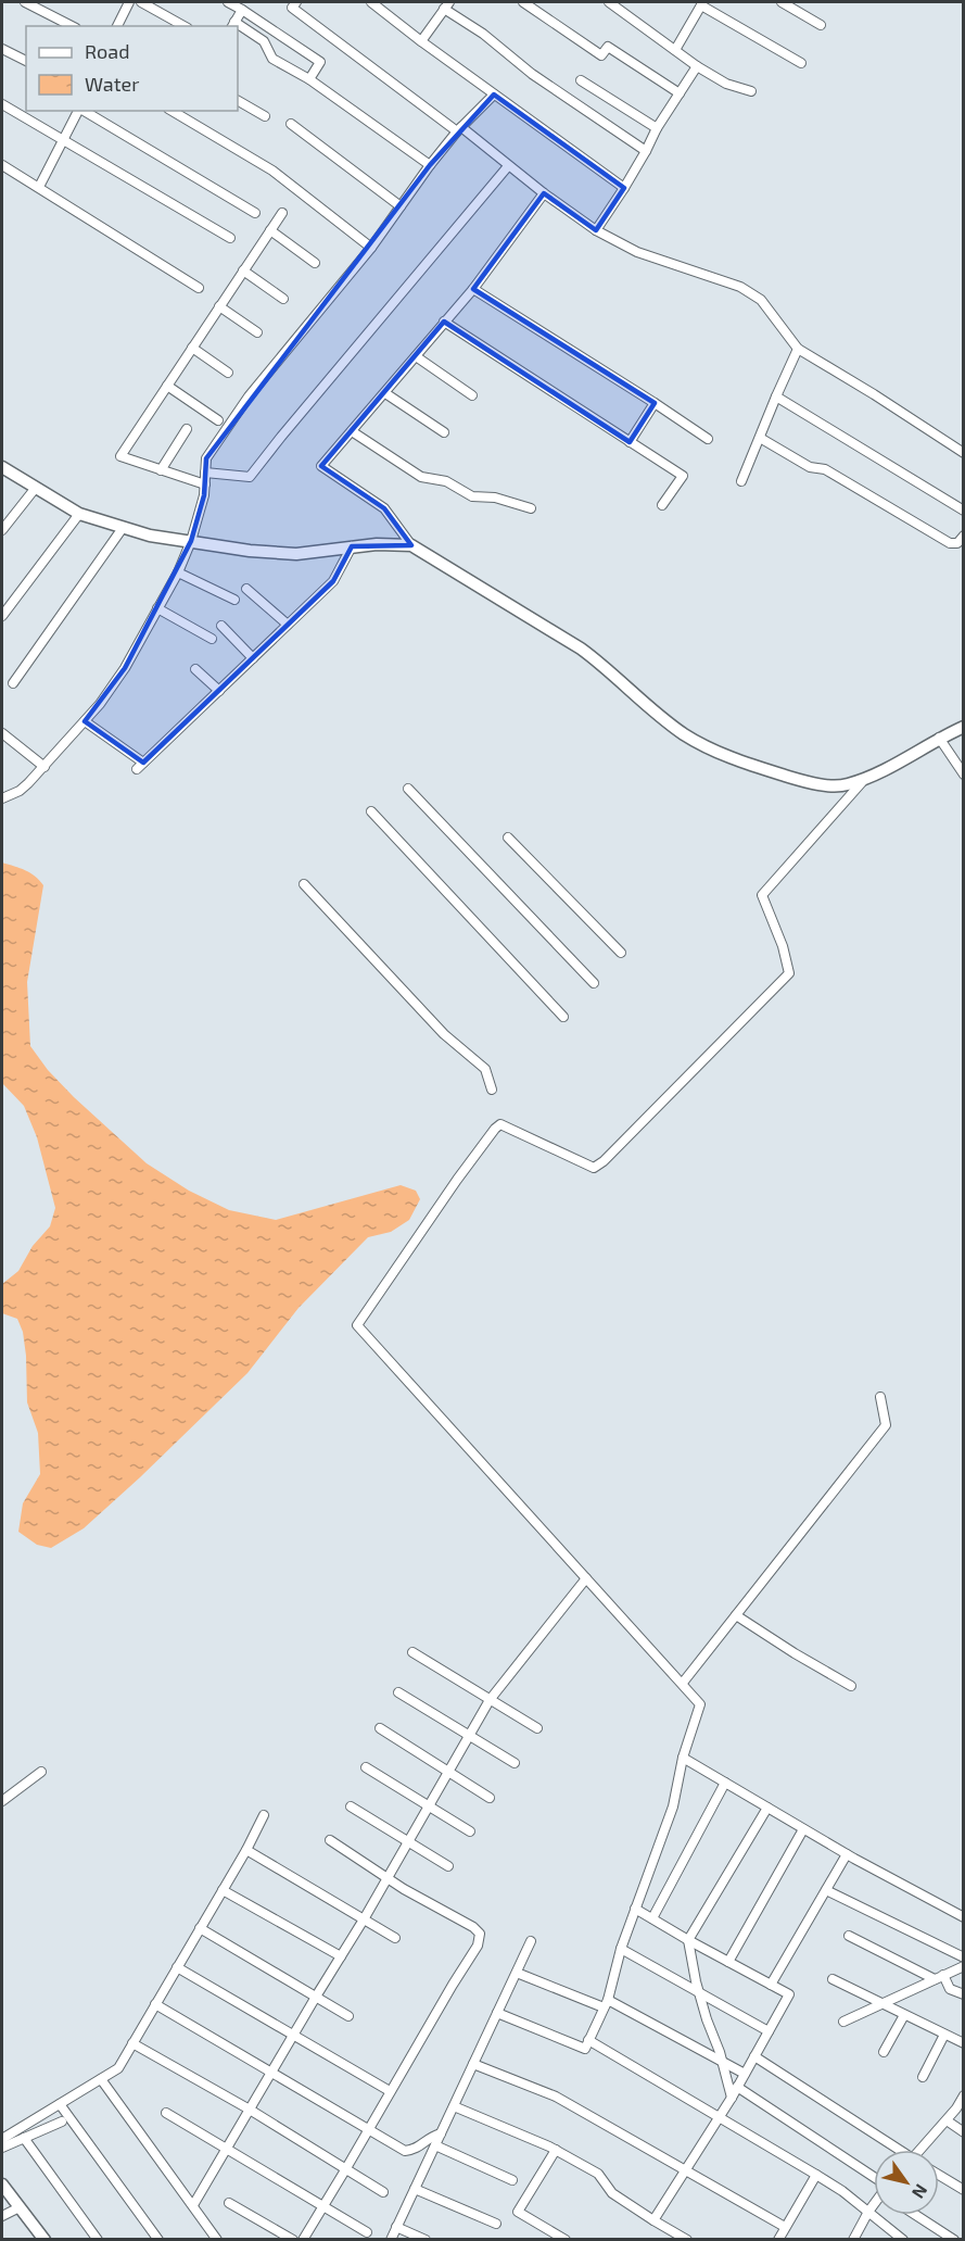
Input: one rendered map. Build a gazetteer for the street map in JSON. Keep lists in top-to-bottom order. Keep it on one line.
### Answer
{"legend":["Road","Water"],"north":"bottom right"}
